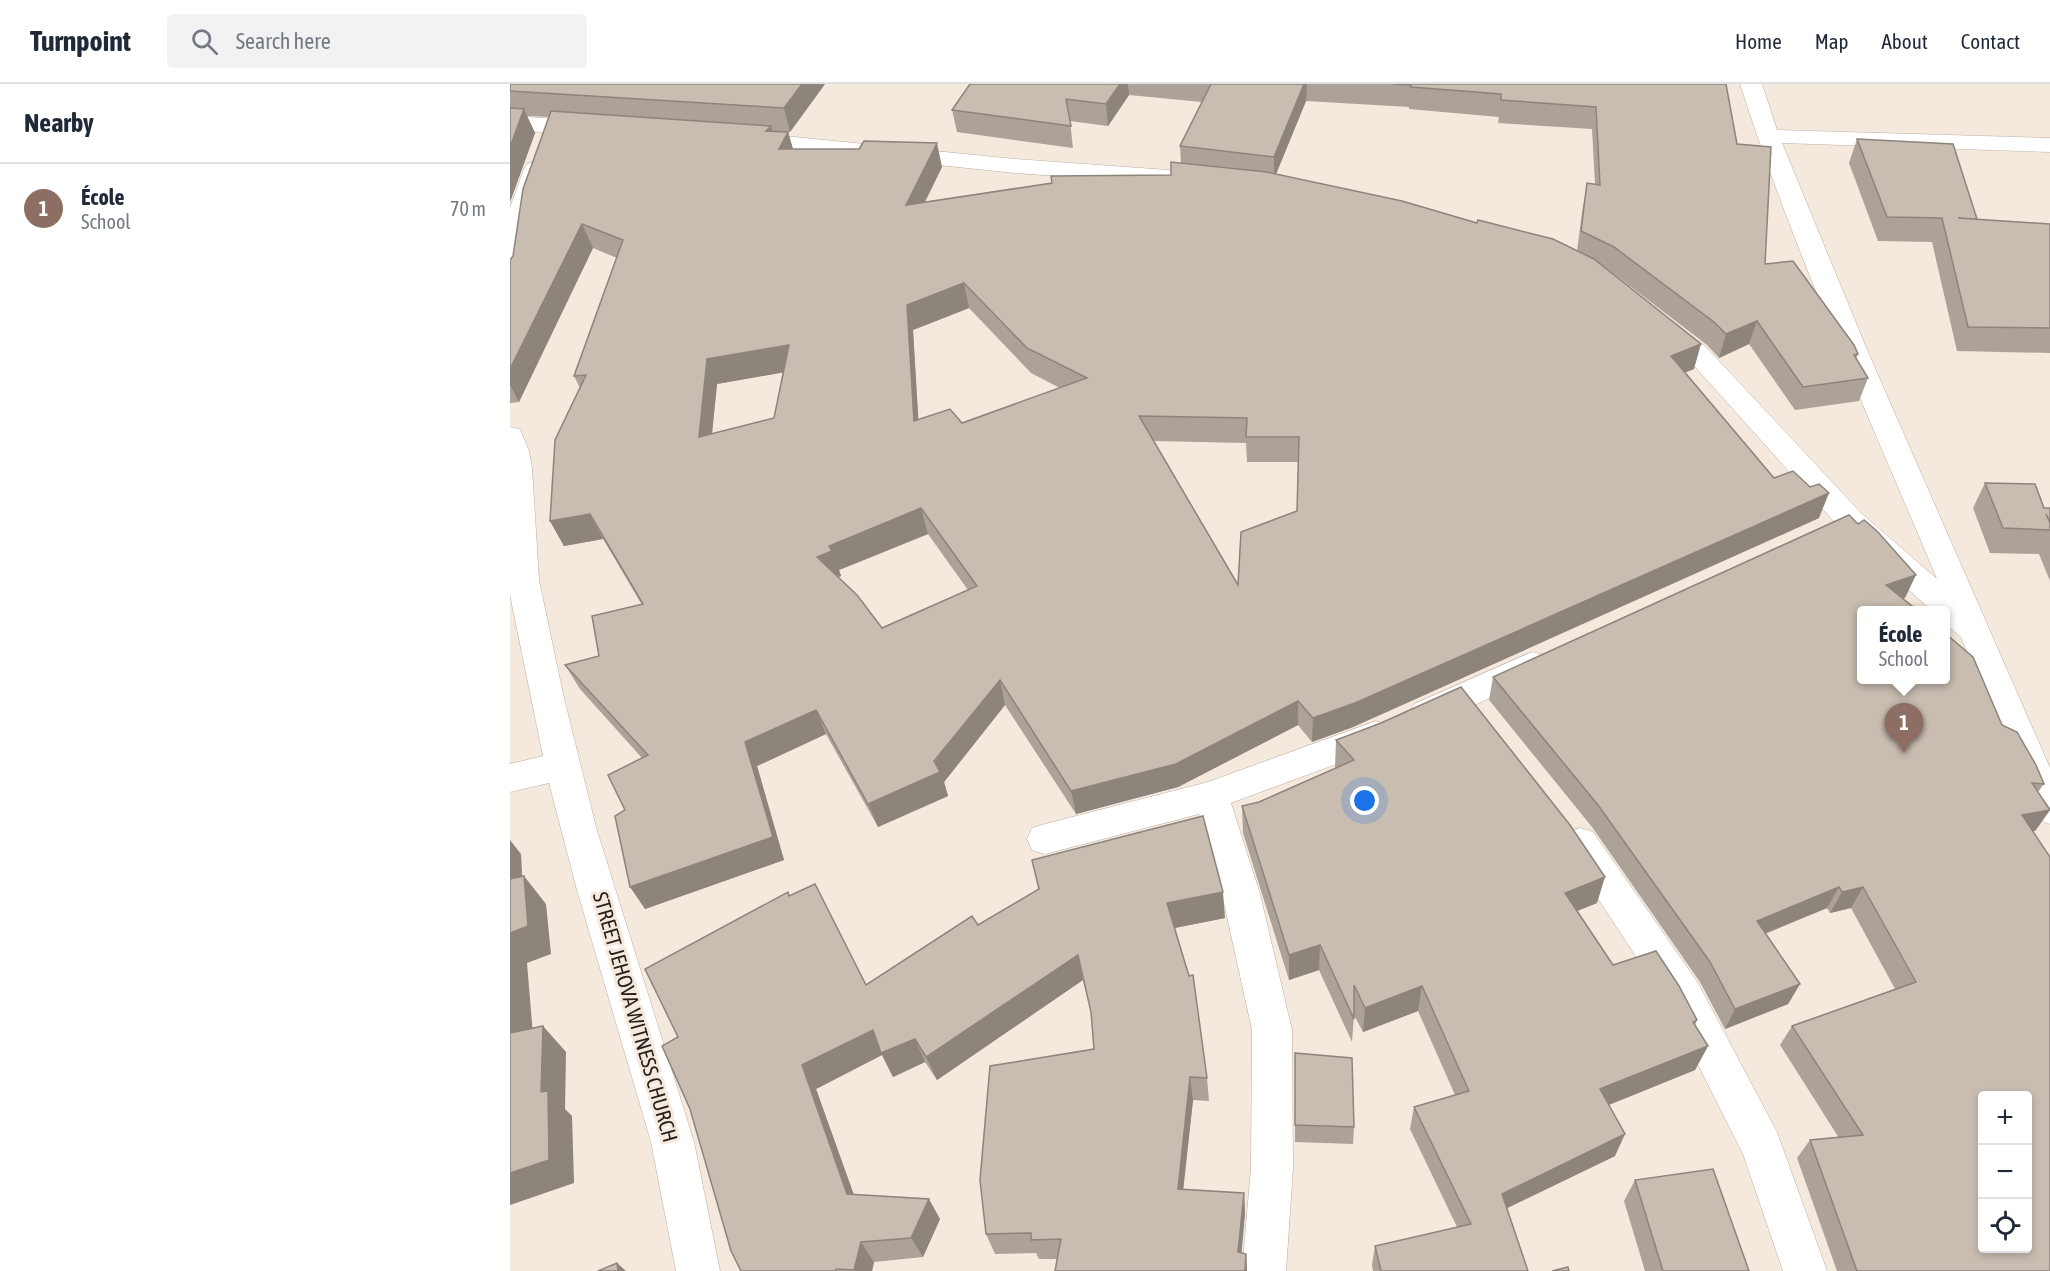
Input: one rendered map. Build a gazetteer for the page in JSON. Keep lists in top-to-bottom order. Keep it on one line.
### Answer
{"streets":{"street":["STREET JEHOVA WITNESS CHURCH"]},"page":{"header":"Turnpoint","search":"Search here","nav":["Home","Map","About","Contact"],"heading":"Nearby","list":[{"mark":"1","name":"École","note":"School","value":"70 m"}],"popup":["École","School"],"pins":"1","map_buttons":["+","−"]}}
